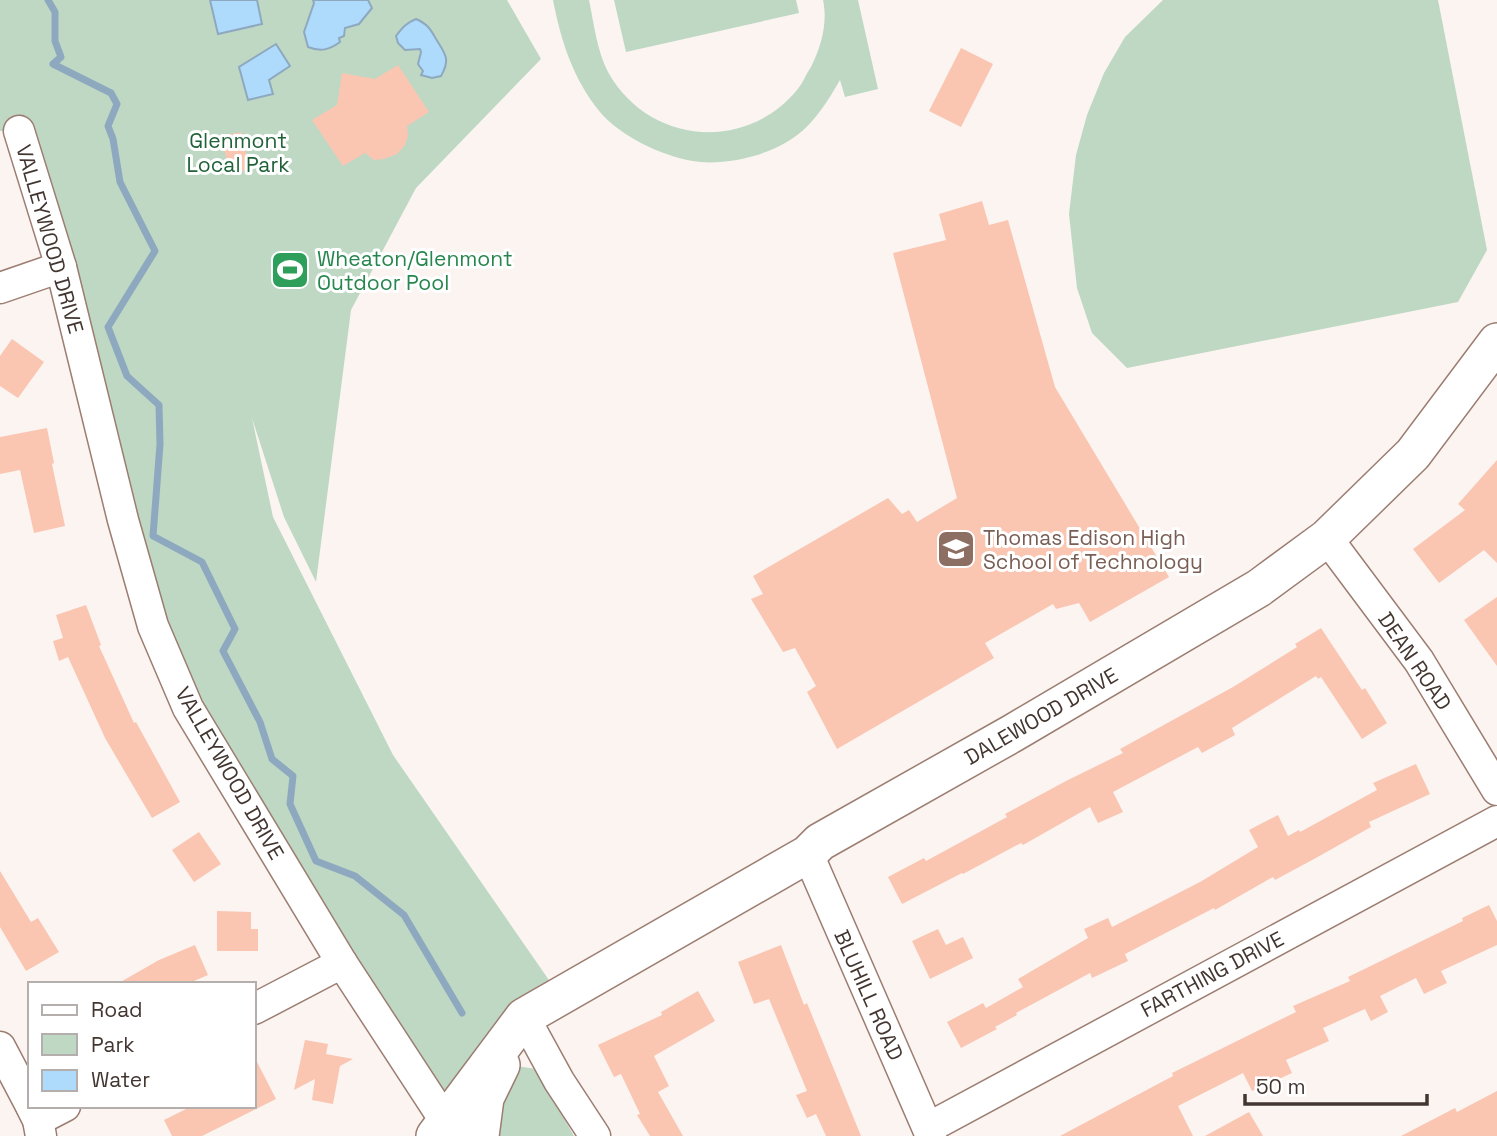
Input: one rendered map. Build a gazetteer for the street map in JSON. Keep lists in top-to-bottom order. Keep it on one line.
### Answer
{"streets":{"street":["VALLEYWOOD DRIVE","DEAN ROAD","DALEWOOD DRIVE","FARTHING DRIVE","BLUHILL ROAD"]},"crossings":[["VALLEYWOOD DRIVE","DALEWOOD DRIVE"],["DEAN ROAD","DALEWOOD DRIVE"],["DALEWOOD DRIVE","BLUHILL ROAD"],["FARTHING DRIVE","BLUHILL ROAD"]],"parks":["Glenmont Local Park"],"places":{"sports":["Wheaton/Glenmont Outdoor Pool"],"school or university":["Thomas Edison High School of Technology"]},"legend":["Road","Park","Water"],"scale_bar":"50 m"}
